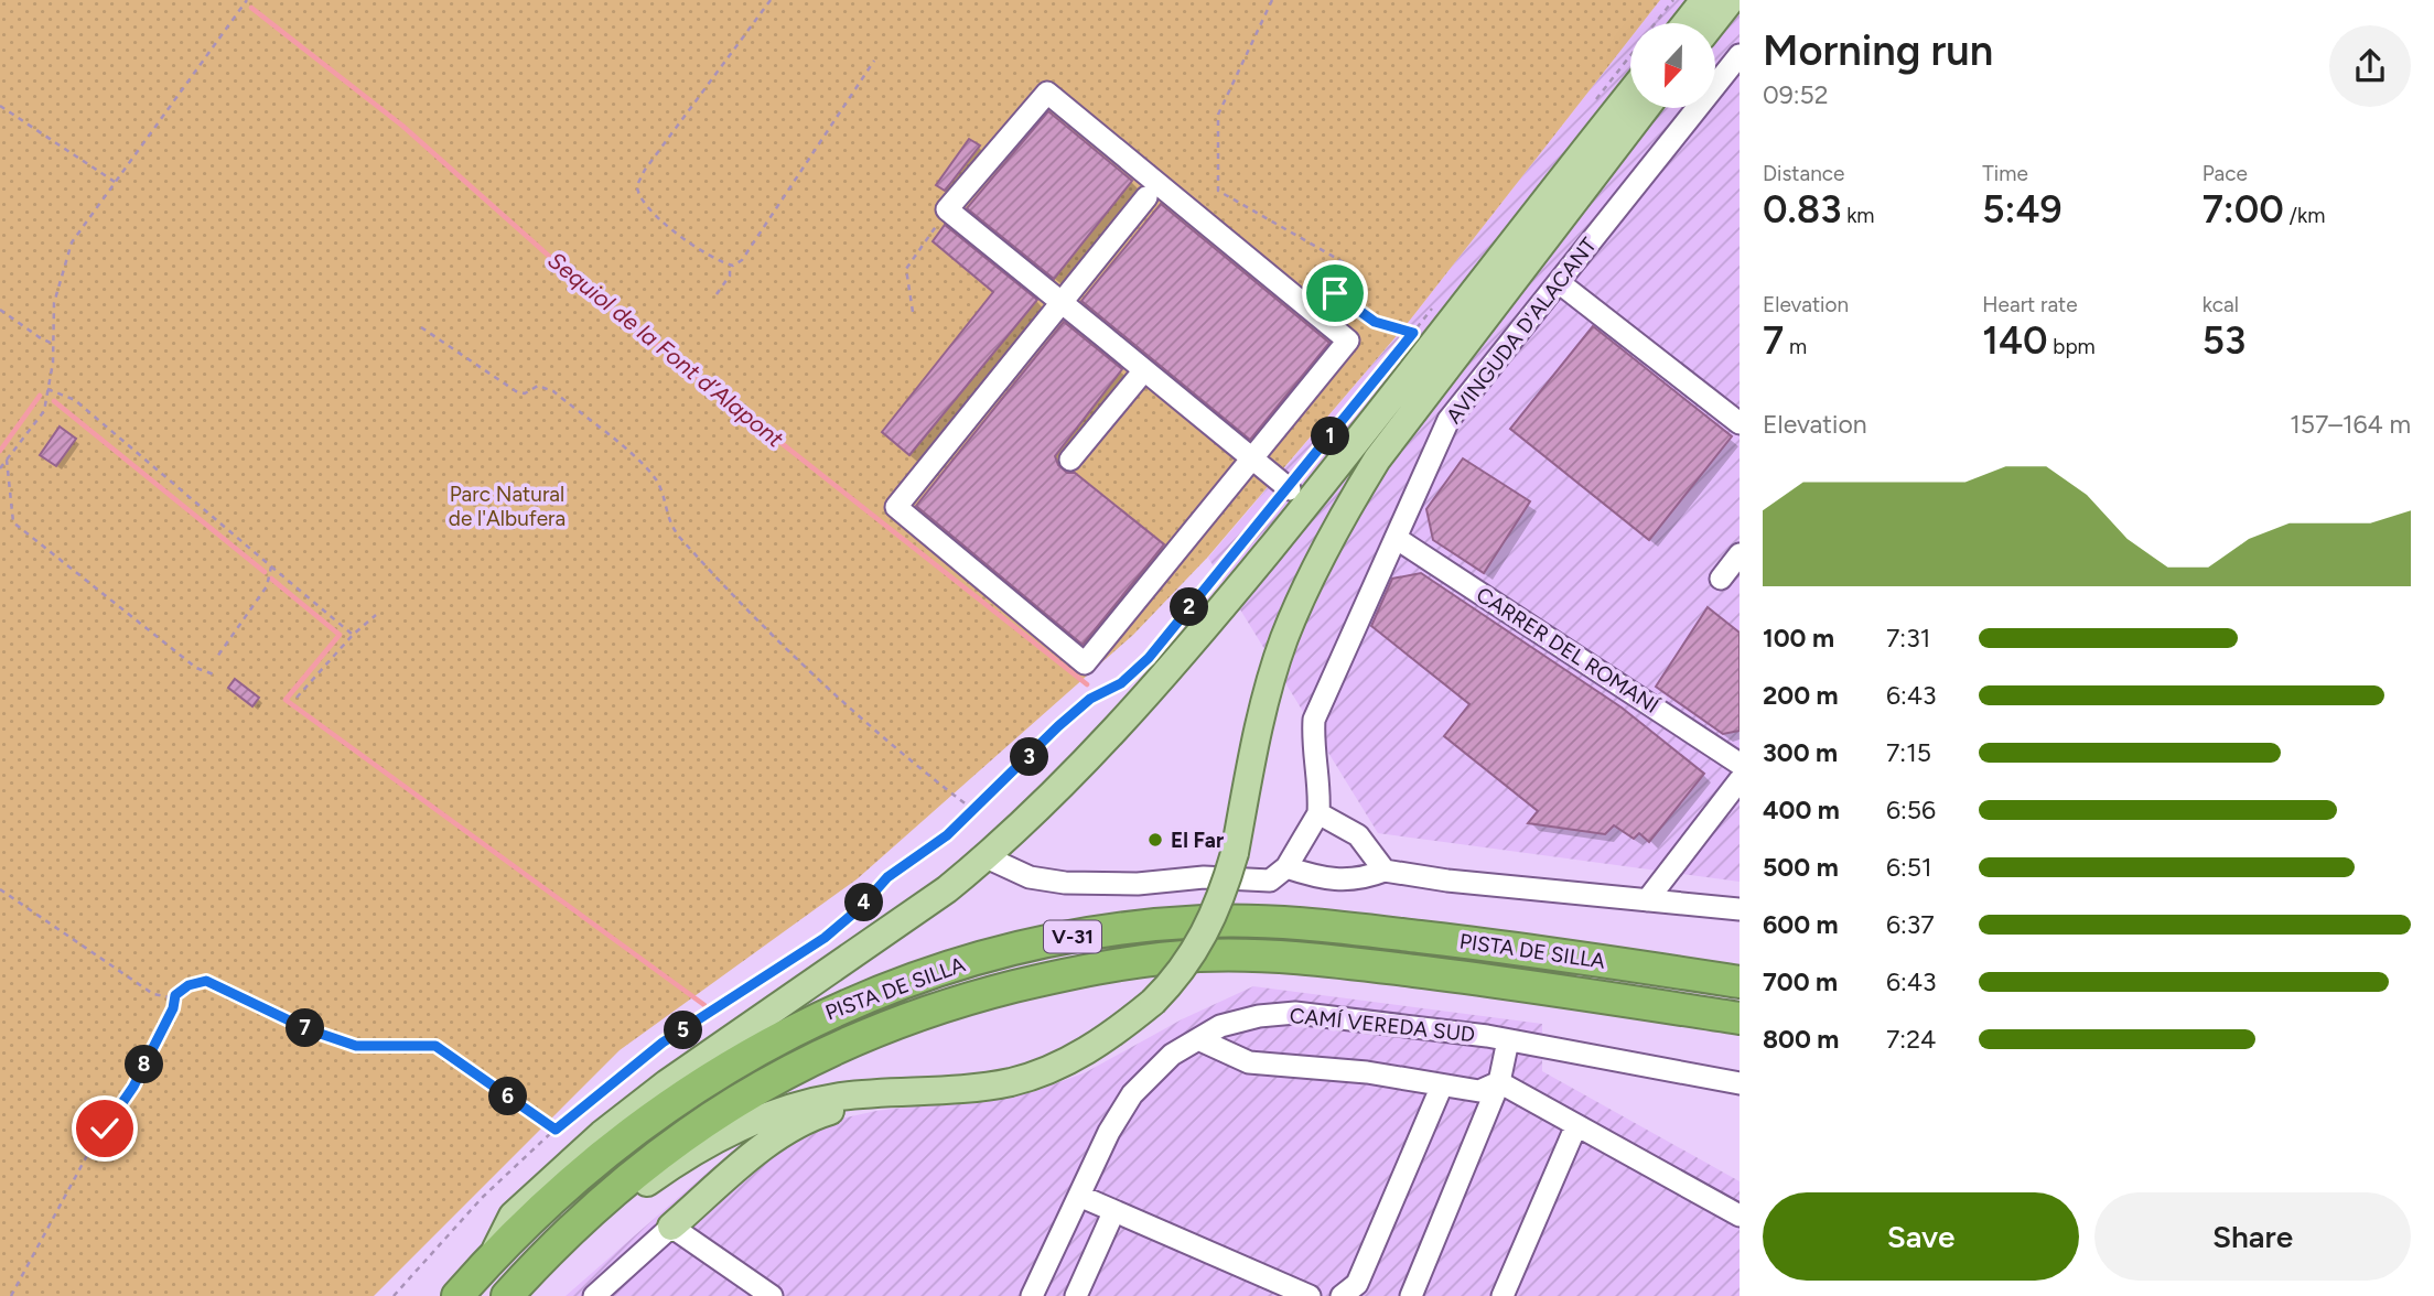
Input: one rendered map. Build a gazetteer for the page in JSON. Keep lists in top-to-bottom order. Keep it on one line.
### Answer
{"streets":{"highway":["V-31","PISTA DE SILLA"],"main road":["AVINGUDA D'ALACANT"],"street":["CARRER DEL ROMANÍ","CAMÍ VEREDA SUD"]},"crossings":[["AVINGUDA D'ALACANT","CARRER DEL ROMANÍ"],["V-31","PISTA DE SILLA"]],"water":["Sequiol de la Font d’Alapont"],"parks":["Parc Natural de l'Albufera"],"places":["El Far"],"north":"bottom","page":{"heading":["Morning run","09:52"],"stats":[["Distance","0.83 km"],["Time","5:49"],["Pace","7:00 /km"],["Elevation","7 m"],["Heart rate","140 bpm"],["kcal","53"]],"chart":["Elevation","157–164 m"],"pins":["1","2","3","4","7","5","8","6"],"list":[{"name":"100 m","note":"7:31"},{"name":"200 m","note":"6:43"},{"name":"300 m","note":"7:15"},{"name":"400 m","note":"6:56"},{"name":"500 m","note":"6:51"},{"name":"600 m","note":"6:37"},{"name":"700 m","note":"6:43"},{"name":"800 m","note":"7:24"}],"buttons":["Save","Share"]}}
